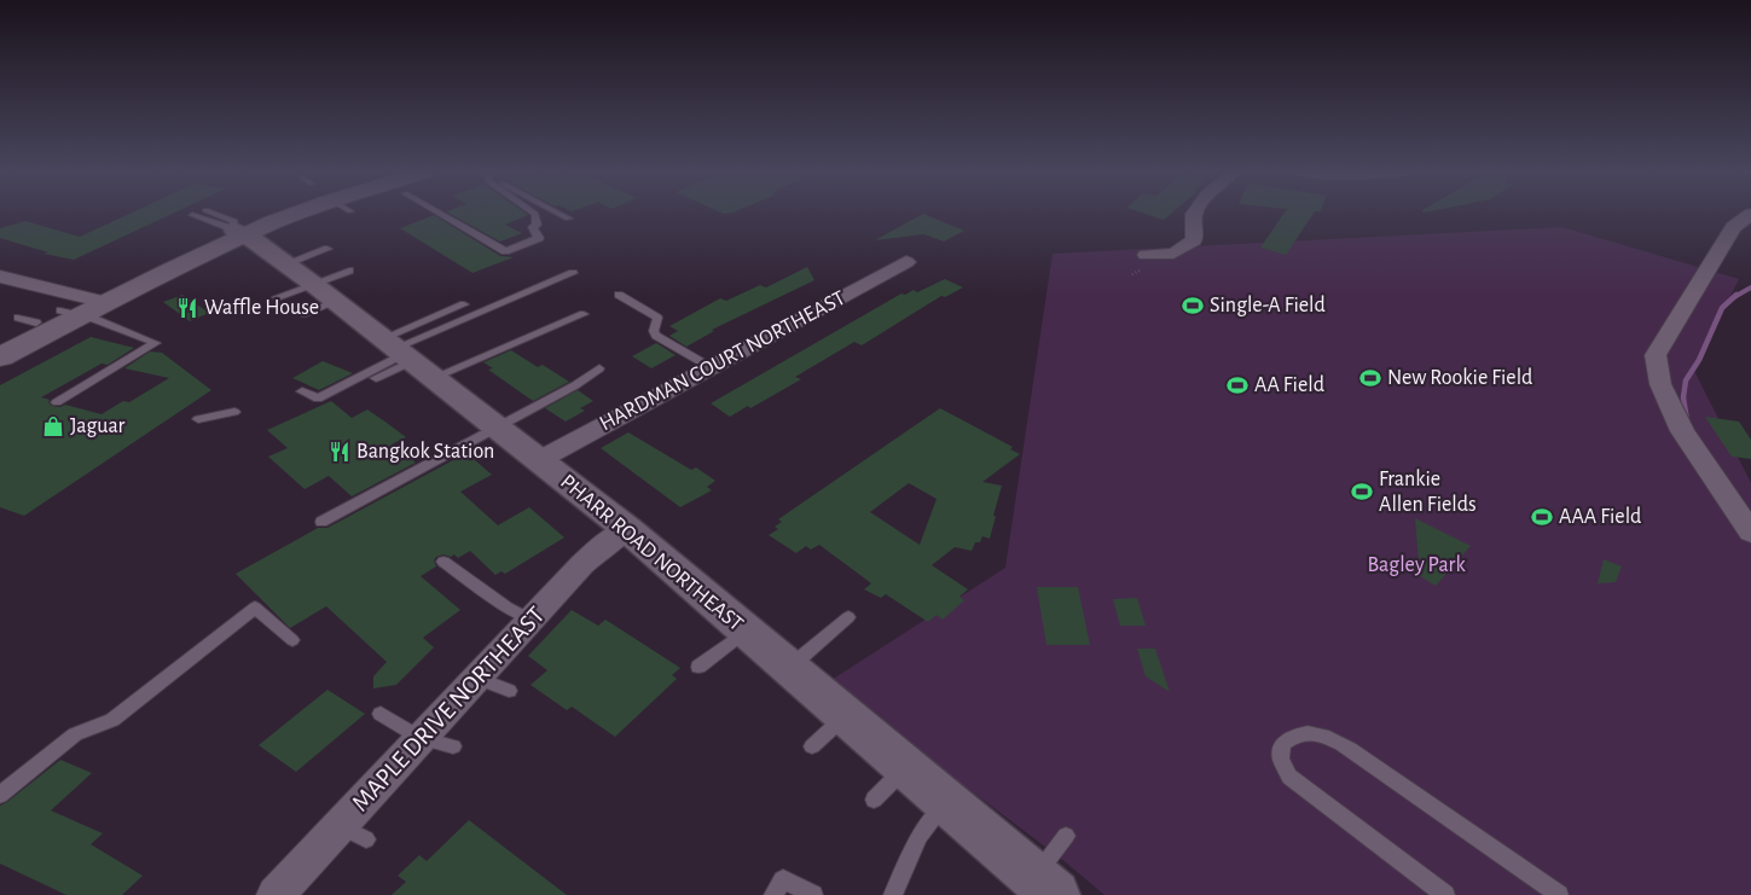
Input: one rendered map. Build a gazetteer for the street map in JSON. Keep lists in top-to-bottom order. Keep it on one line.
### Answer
{"streets":{"street":["HARDMAN COURT NORTHEAST","PHARR ROAD NORTHEAST","MAPLE DRIVE NORTHEAST"]},"crossings":[["HARDMAN COURT NORTHEAST","PHARR ROAD NORTHEAST"],["PHARR ROAD NORTHEAST","MAPLE DRIVE NORTHEAST"]],"parks":["Bagley Park"],"places":{"sports":["Single-A Field","New Rookie Field","AA Field","Frankie Allen Fields","AAA Field"],"restaurant":["Waffle House","Bangkok Station"],"shop":["Jaguar"]}}
